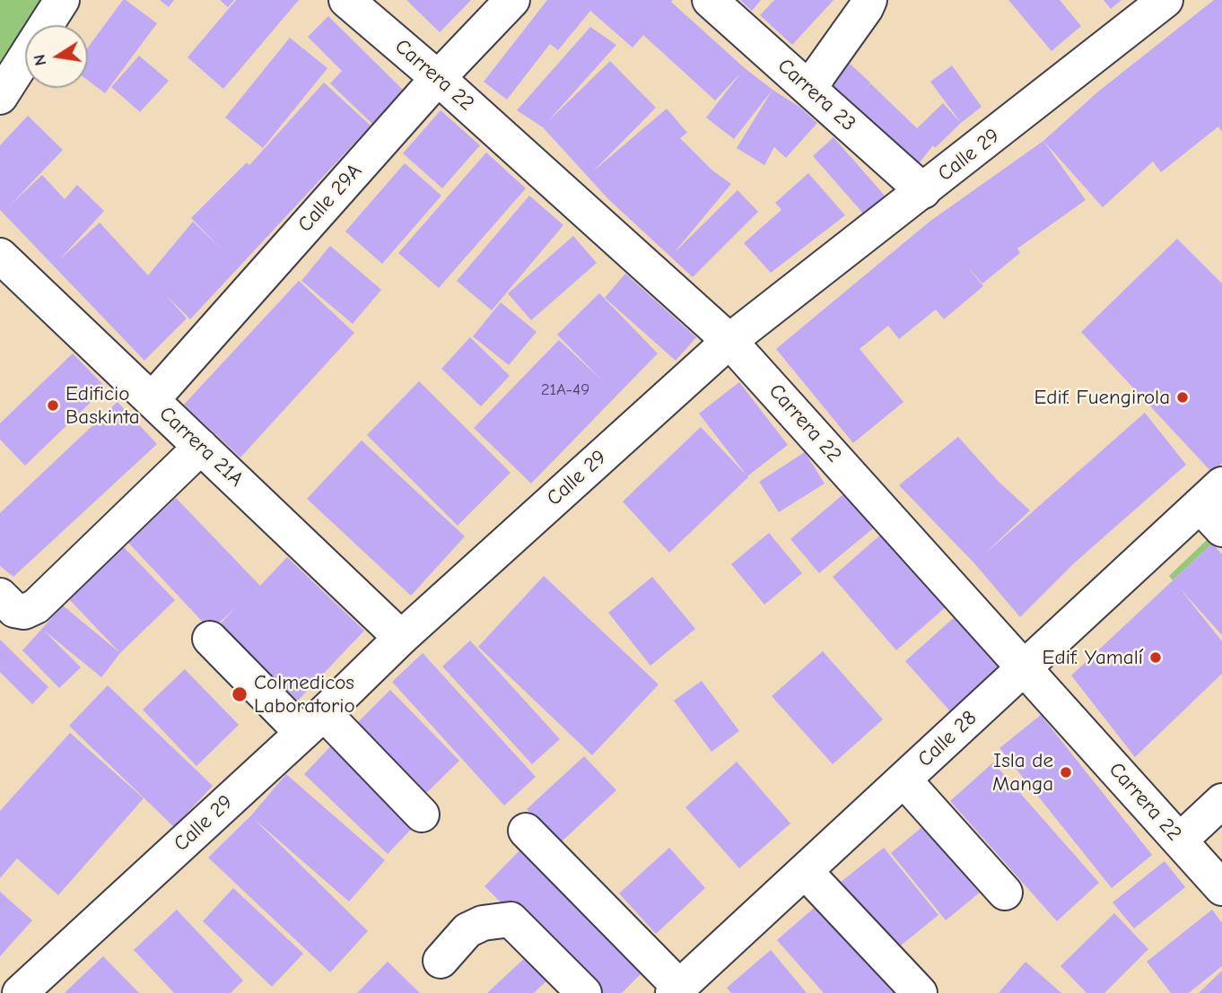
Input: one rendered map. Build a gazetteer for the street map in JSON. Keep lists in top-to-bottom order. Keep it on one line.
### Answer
{"streets":{"street":["Carrera 22","Carrera 23","Calle 29","Calle 29A","Carrera 21A","Calle 28"]},"crossings":[["Carrera 22","Calle 29"],["Carrera 22","Calle 29A"],["Carrera 22","Calle 28"],["Carrera 23","Calle 29"],["Calle 29","Carrera 21A"],["Calle 29A","Carrera 21A"]],"places":["Edif. Fuengirola","Edificio Baskinta","Edif. Yamalí","Colmedicos Laboratorio","Isla de Manga"],"house_numbers":["21A-49"],"north":"left"}
